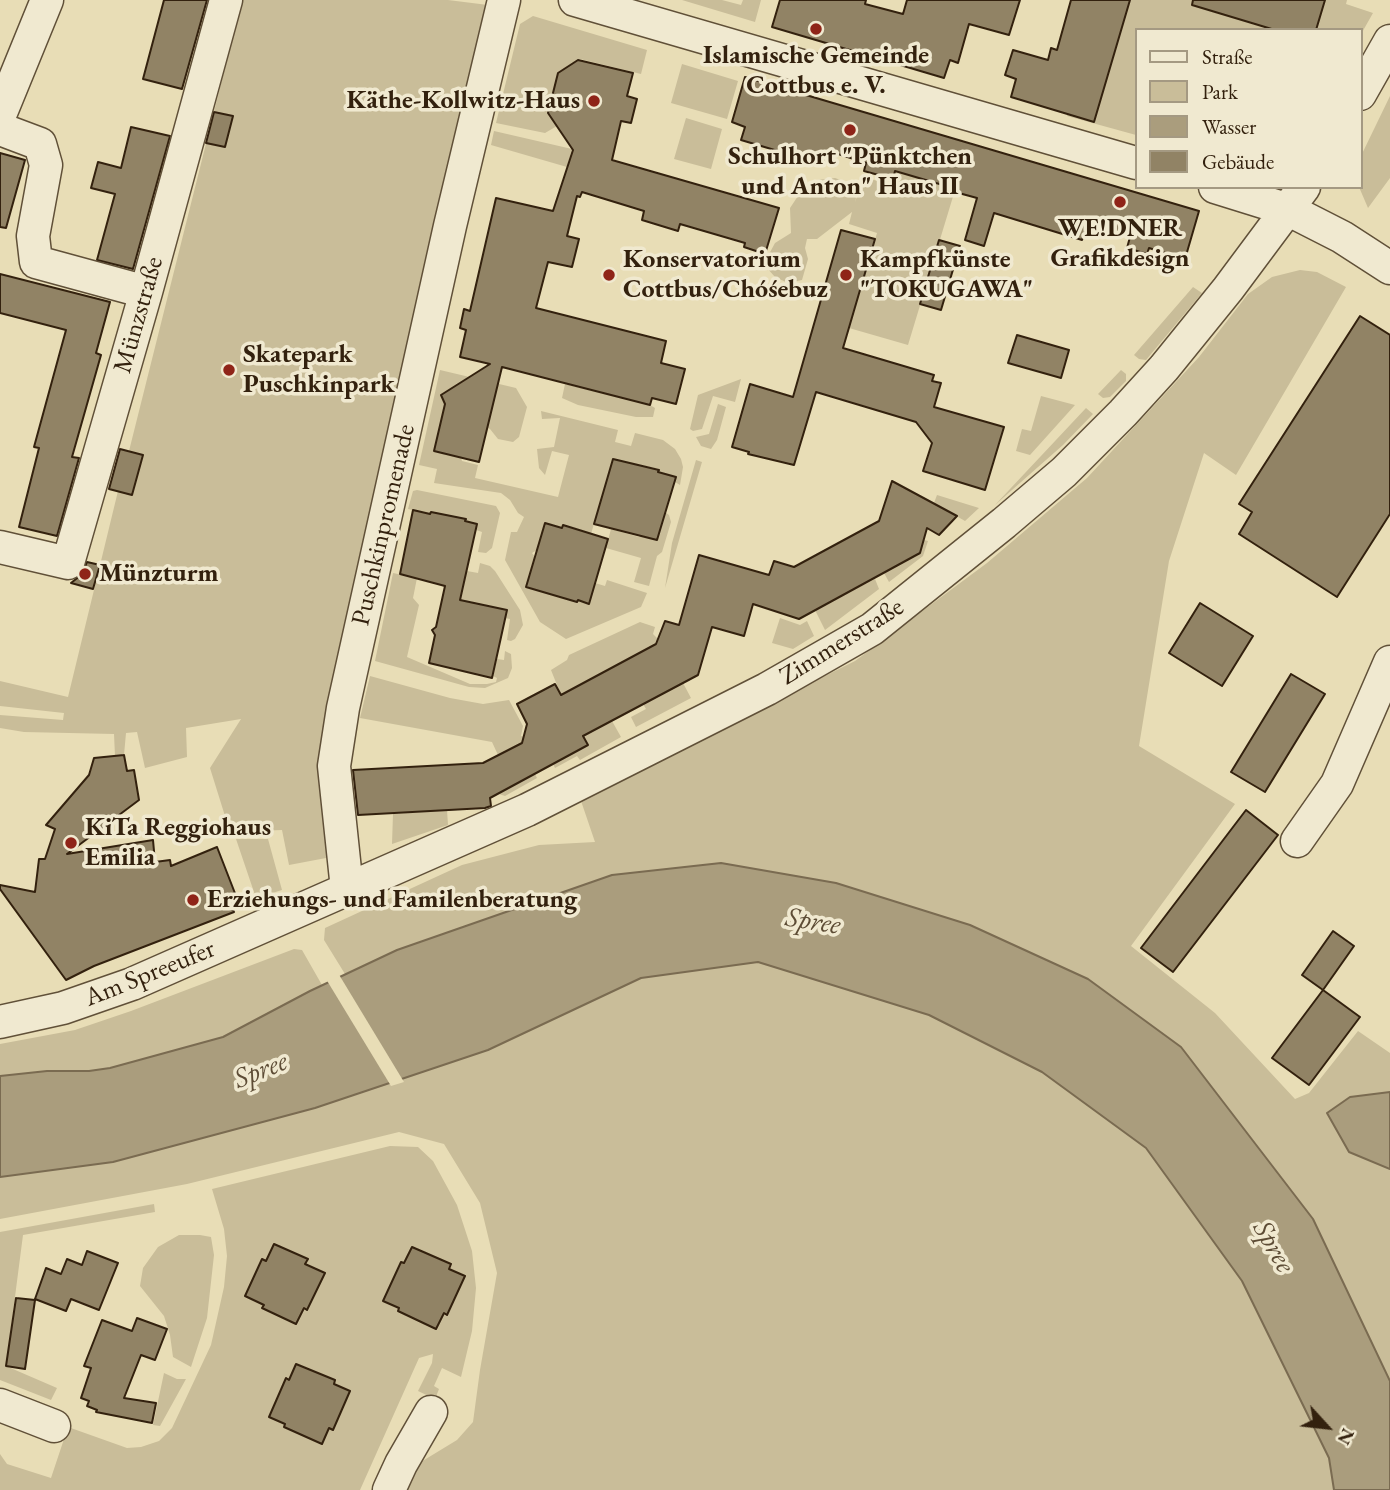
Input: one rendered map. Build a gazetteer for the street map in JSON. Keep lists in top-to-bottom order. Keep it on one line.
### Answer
{"streets":{"street":["Münzstraße","Puschkinpromenade","Zimmerstraße","Am Spreeufer"]},"crossings":[["Puschkinpromenade","Zimmerstraße"],["Zimmerstraße","Am Spreeufer"]],"water":["Spree"],"places":["Islamische Gemeinde Cottbus e. V.","Käthe-Kollwitz-Haus","Schulhort \"Pünktchen und Anton\" Haus II","WE!DNER Grafikdesign","Konservatorium Cottbus/Chóśebuz","Kampfkünste \"TOKUGAWA\"","Skatepark Puschkinpark","Münzturm","KiTa Reggiohaus Emilia","Erziehungs- und Familenberatung"],"legend":["Straße","Park","Wasser","Gebäude"],"north":"bottom right"}
